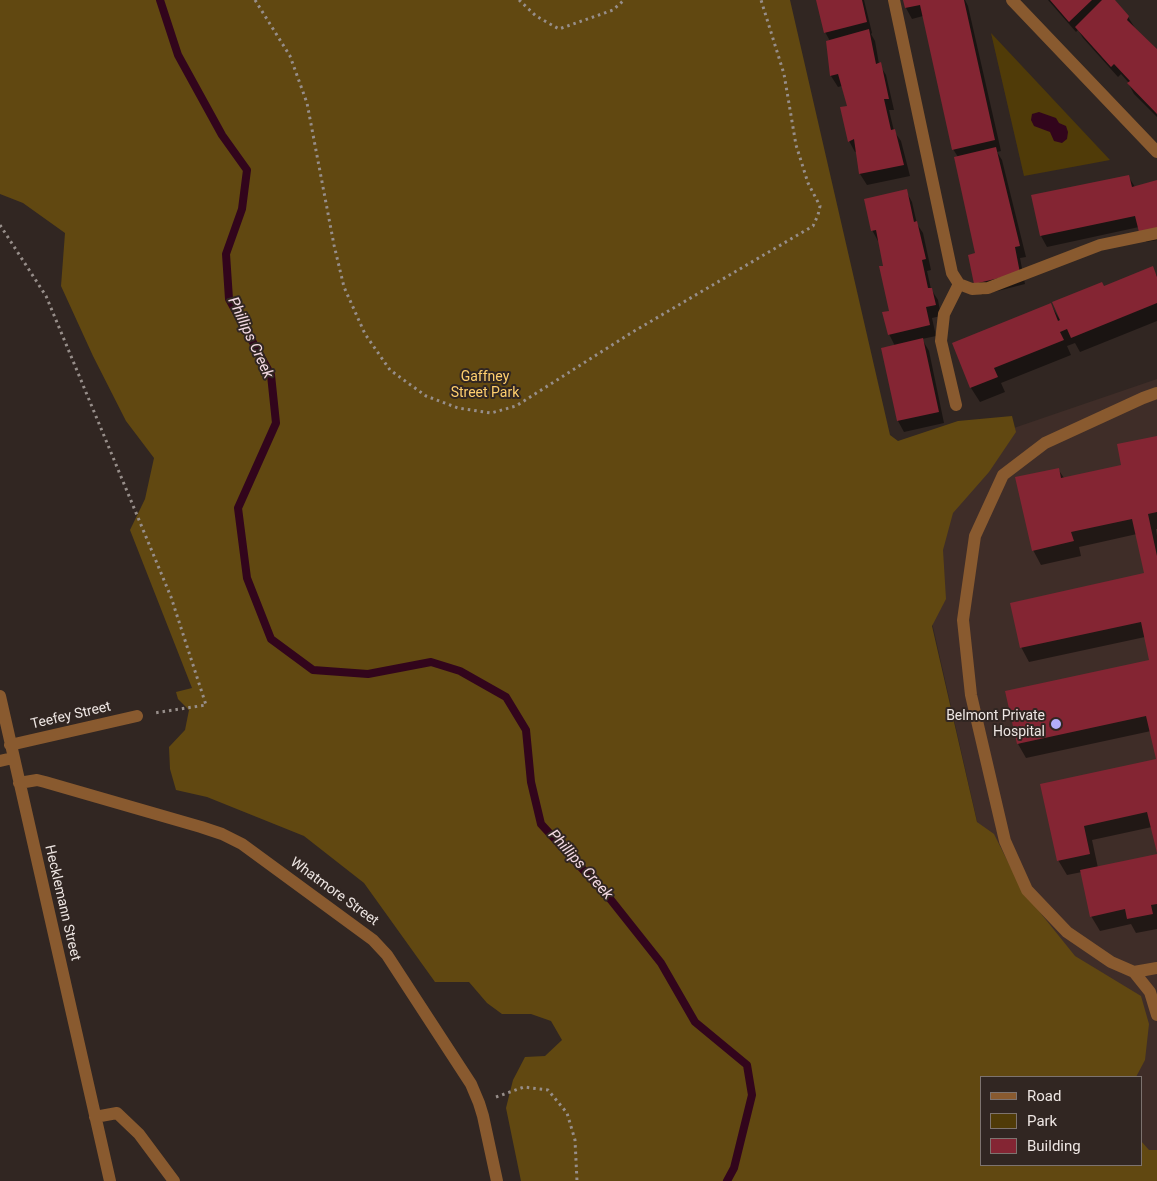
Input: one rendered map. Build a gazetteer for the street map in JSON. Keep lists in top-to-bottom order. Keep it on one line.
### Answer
{"streets":{"street":["Teefey Street","Whatmore Street","Hecklemann Street"]},"crossings":[["Teefey Street","Hecklemann Street"],["Whatmore Street","Hecklemann Street"]],"water":["Phillips Creek"],"parks":["Gaffney Street Park"],"places":["Belmont Private Hospital"],"legend":["Road","Park","Building"]}
